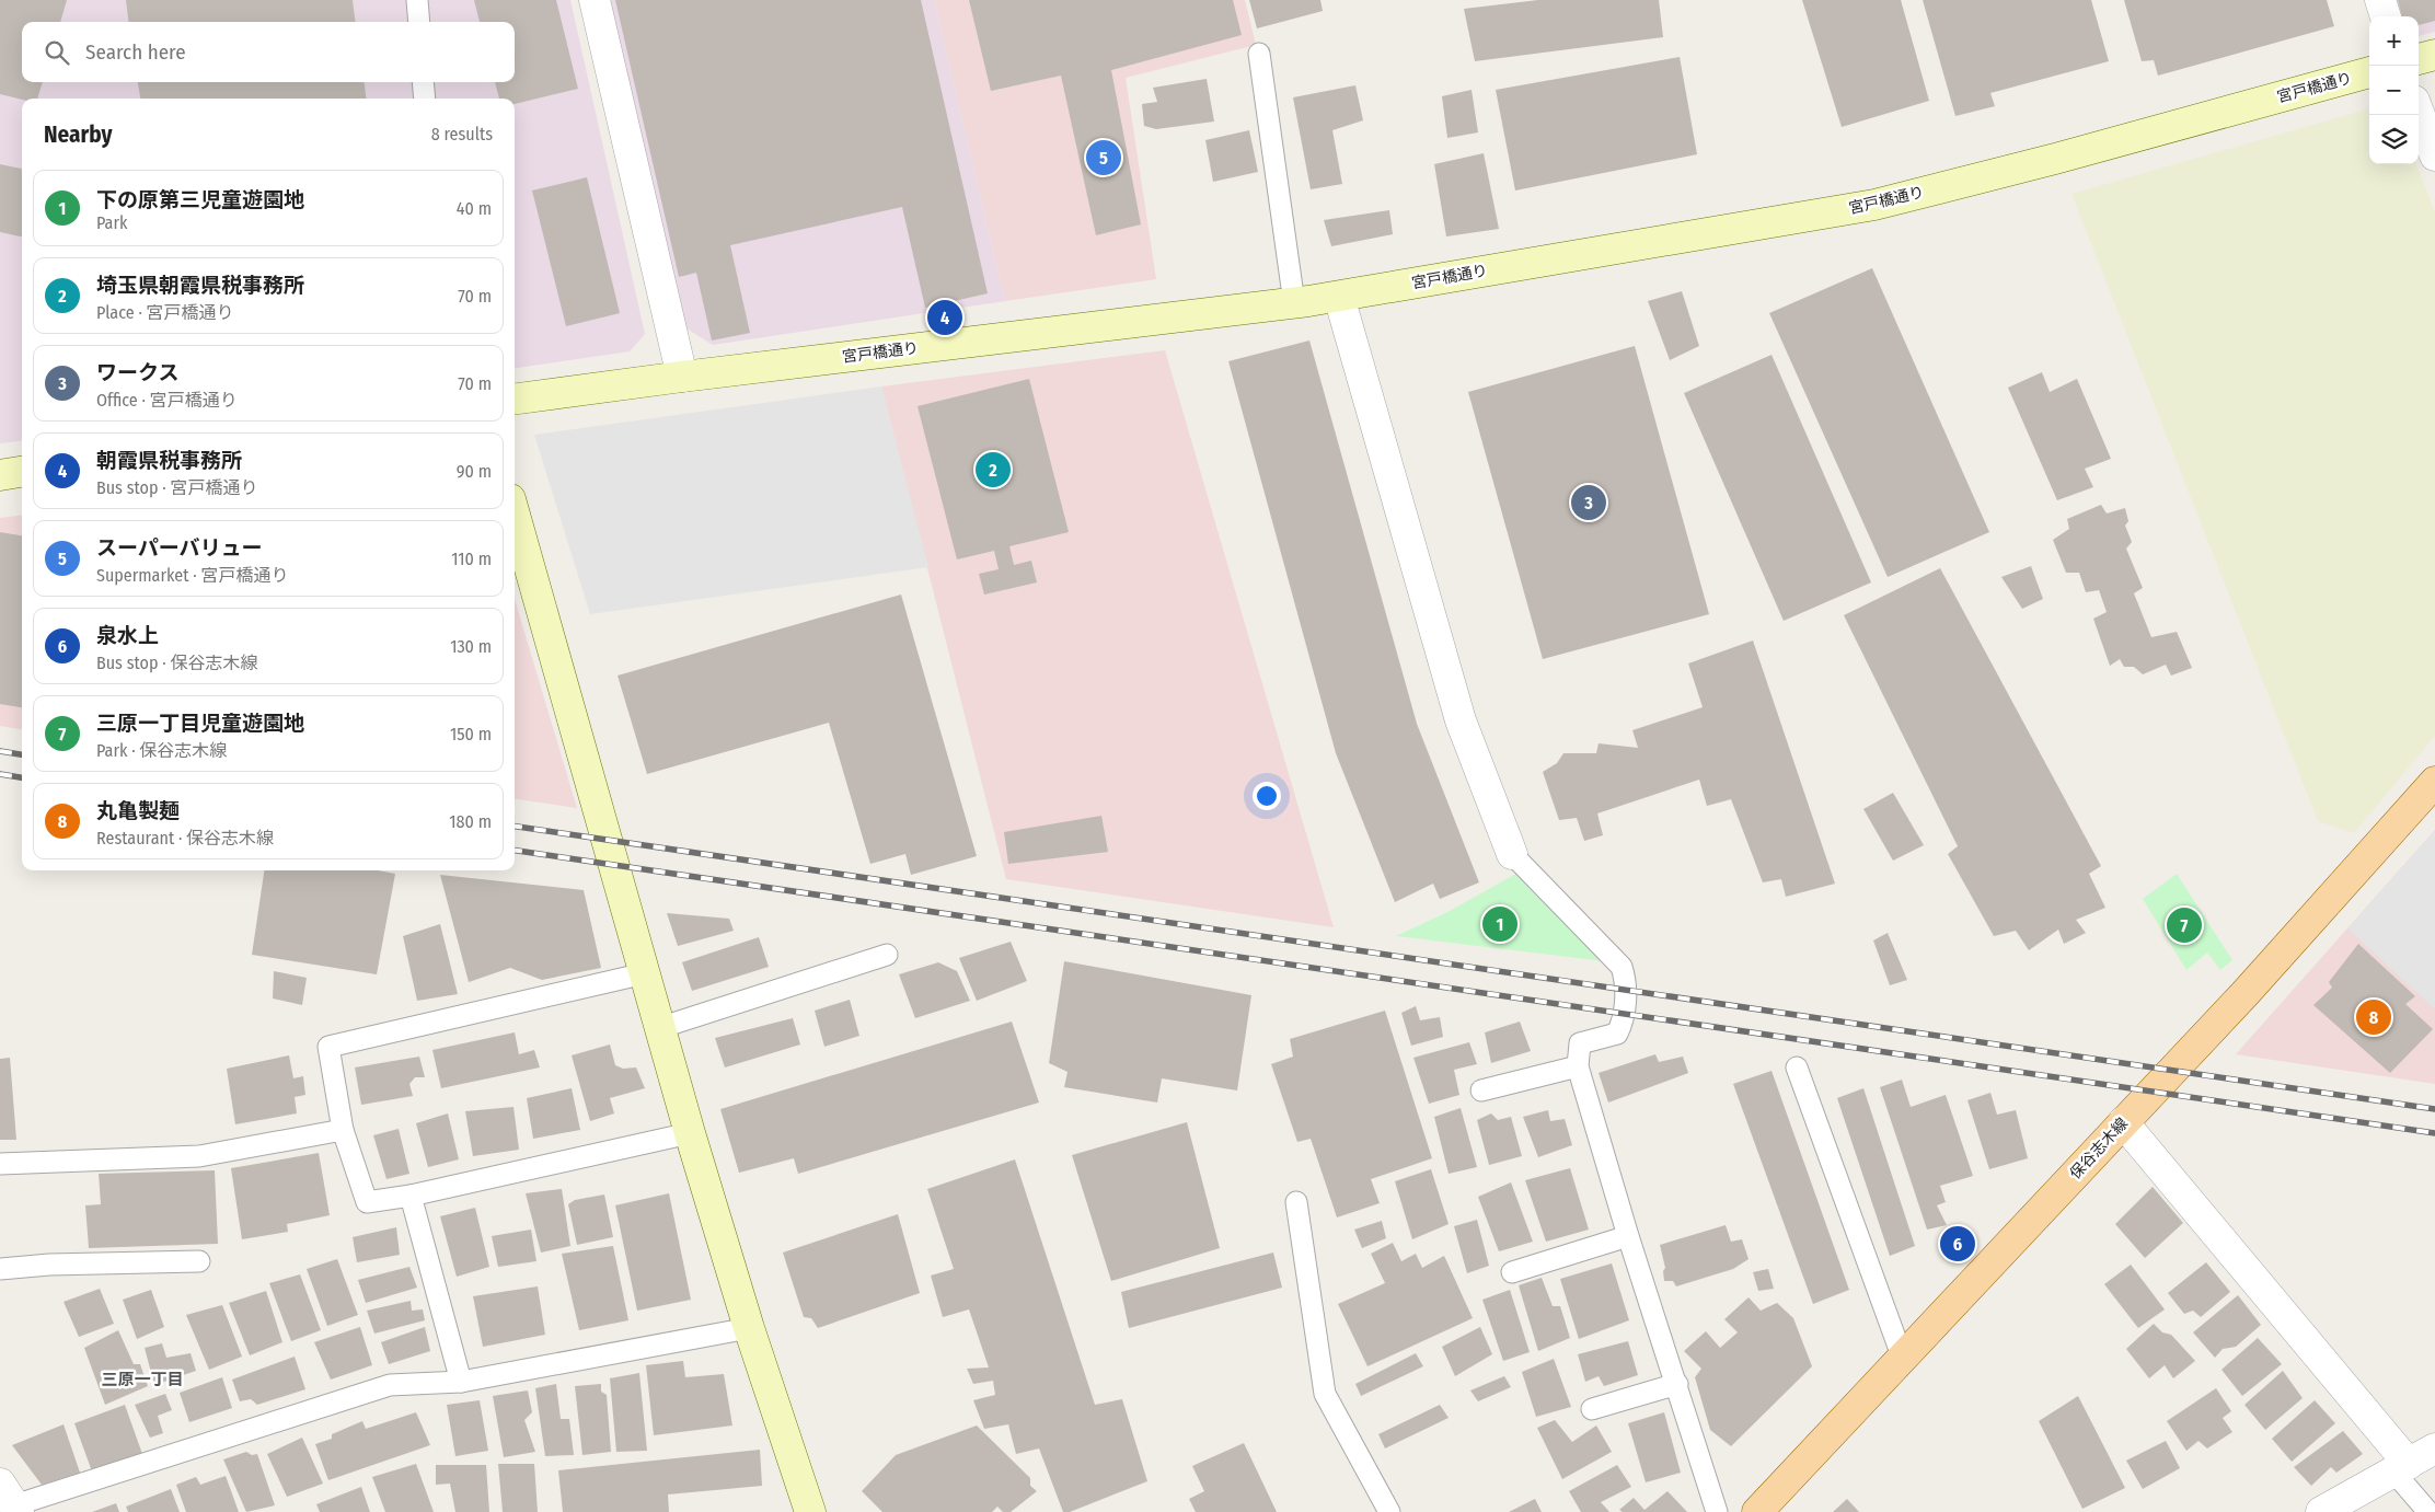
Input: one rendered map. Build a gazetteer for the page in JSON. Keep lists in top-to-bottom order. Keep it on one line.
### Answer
{"streets":{"main road":["保谷志木線"],"street":["宮戸橋通り"]},"districts":["三原一丁目"],"page":{"map_buttons":["+","−"],"search":"Search here","heading":["Nearby","8 results"],"pins":["5","4","2","3","1","7","8","6"],"list":[{"mark":"1","name":"下の原第三児童遊園地","note":"Park","value":"40 m"},{"mark":"2","name":"埼玉県朝霞県税事務所","note":"Place · 宮戸橋通り","value":"70 m"},{"mark":"3","name":"ワークス","note":"Office · 宮戸橋通り","value":"70 m"},{"mark":"4","name":"朝霞県税事務所","note":"Bus stop · 宮戸橋通り","value":"90 m"},{"mark":"5","name":"スーパーバリュー","note":"Supermarket · 宮戸橋通り","value":"110 m"},{"mark":"6","name":"泉水上","note":"Bus stop · 保谷志木線","value":"130 m"},{"mark":"7","name":"三原一丁目児童遊園地","note":"Park · 保谷志木線","value":"150 m"},{"mark":"8","name":"丸亀製麺","note":"Restaurant · 保谷志木線","value":"180 m"}]}}
